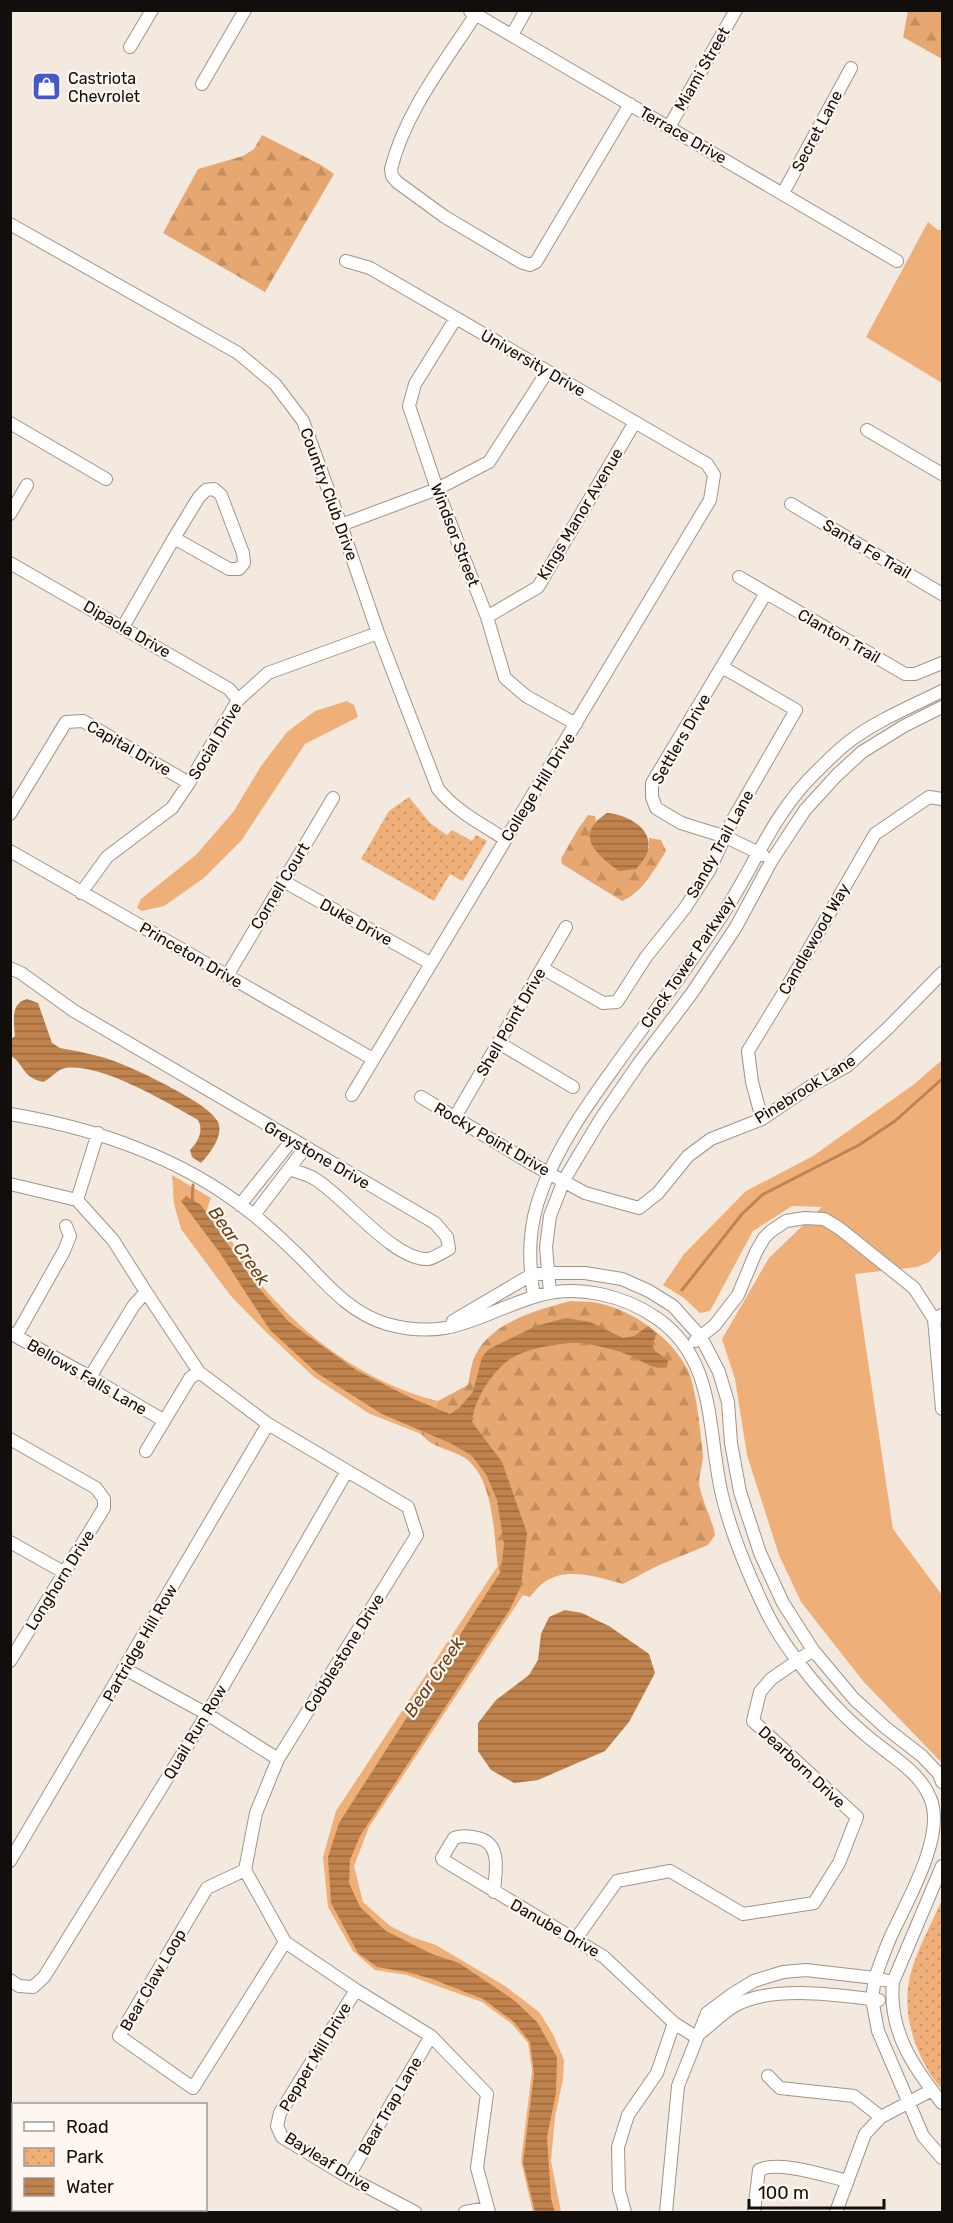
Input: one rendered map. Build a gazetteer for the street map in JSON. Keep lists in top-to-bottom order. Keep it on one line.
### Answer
{"streets":{"street":["Miami Street","Secret Lane","Terrace Drive","University Drive","Country Club Drive","Kings Manor Avenue","Windsor Street","Santa Fe Trail","Dipaola Drive","Clanton Trail","Settlers Drive","Social Drive","Capital Drive","College Hill Drive","Sandy Trail Lane","Cornell Court","Duke Drive","Candlewood Way","Princeton Drive","Clock Tower Parkway","Shell Point Drive","Pinebrook Lane","Rocky Point Drive","Greystone Drive","Bellows Falls Lane","Longhorn Drive","Partridge Hill Row","Cobblestone Drive","Quail Run Row","Dearborn Drive","Danube Drive","Bear Claw Loop","Pepper Mill Drive","Bear Trap Lane","Bayleaf Drive"]},"crossings":[["Miami Street","Terrace Drive"],["Secret Lane","Terrace Drive"],["University Drive","Kings Manor Avenue"],["University Drive","Windsor Street"],["University Drive","College Hill Drive"],["Country Club Drive","Social Drive"],["Country Club Drive","College Hill Drive"],["Kings Manor Avenue","Windsor Street"],["Windsor Street","College Hill Drive"],["Dipaola Drive","Social Drive"],["Clanton Trail","Settlers Drive"],["Settlers Drive","Sandy Trail Lane"],["Settlers Drive","Clock Tower Parkway"],["Social Drive","Capital Drive"],["Social Drive","Princeton Drive"],["College Hill Drive","Duke Drive"],["College Hill Drive","Princeton Drive"],["Sandy Trail Lane","Shell Point Drive"],["Cornell Court","Duke Drive"],["Cornell Court","Princeton Drive"],["Candlewood Way","Pinebrook Lane"],["Clock Tower Parkway","Pinebrook Lane"],["Clock Tower Parkway","Rocky Point Drive"],["Shell Point Drive","Rocky Point Drive"],["Pinebrook Lane","Rocky Point Drive"],["Partridge Hill Row","Cobblestone Drive"],["Cobblestone Drive","Quail Run Row"],["Cobblestone Drive","Bear Claw Loop"],["Dearborn Drive","Danube Drive"],["Pepper Mill Drive","Bayleaf Drive"],["Bear Trap Lane","Bayleaf Drive"]],"water":["Bear Creek"],"places":{"shop":["Castriota Chevrolet"]},"legend":["Road","Park","Water"],"scale_bar":"100 m"}
